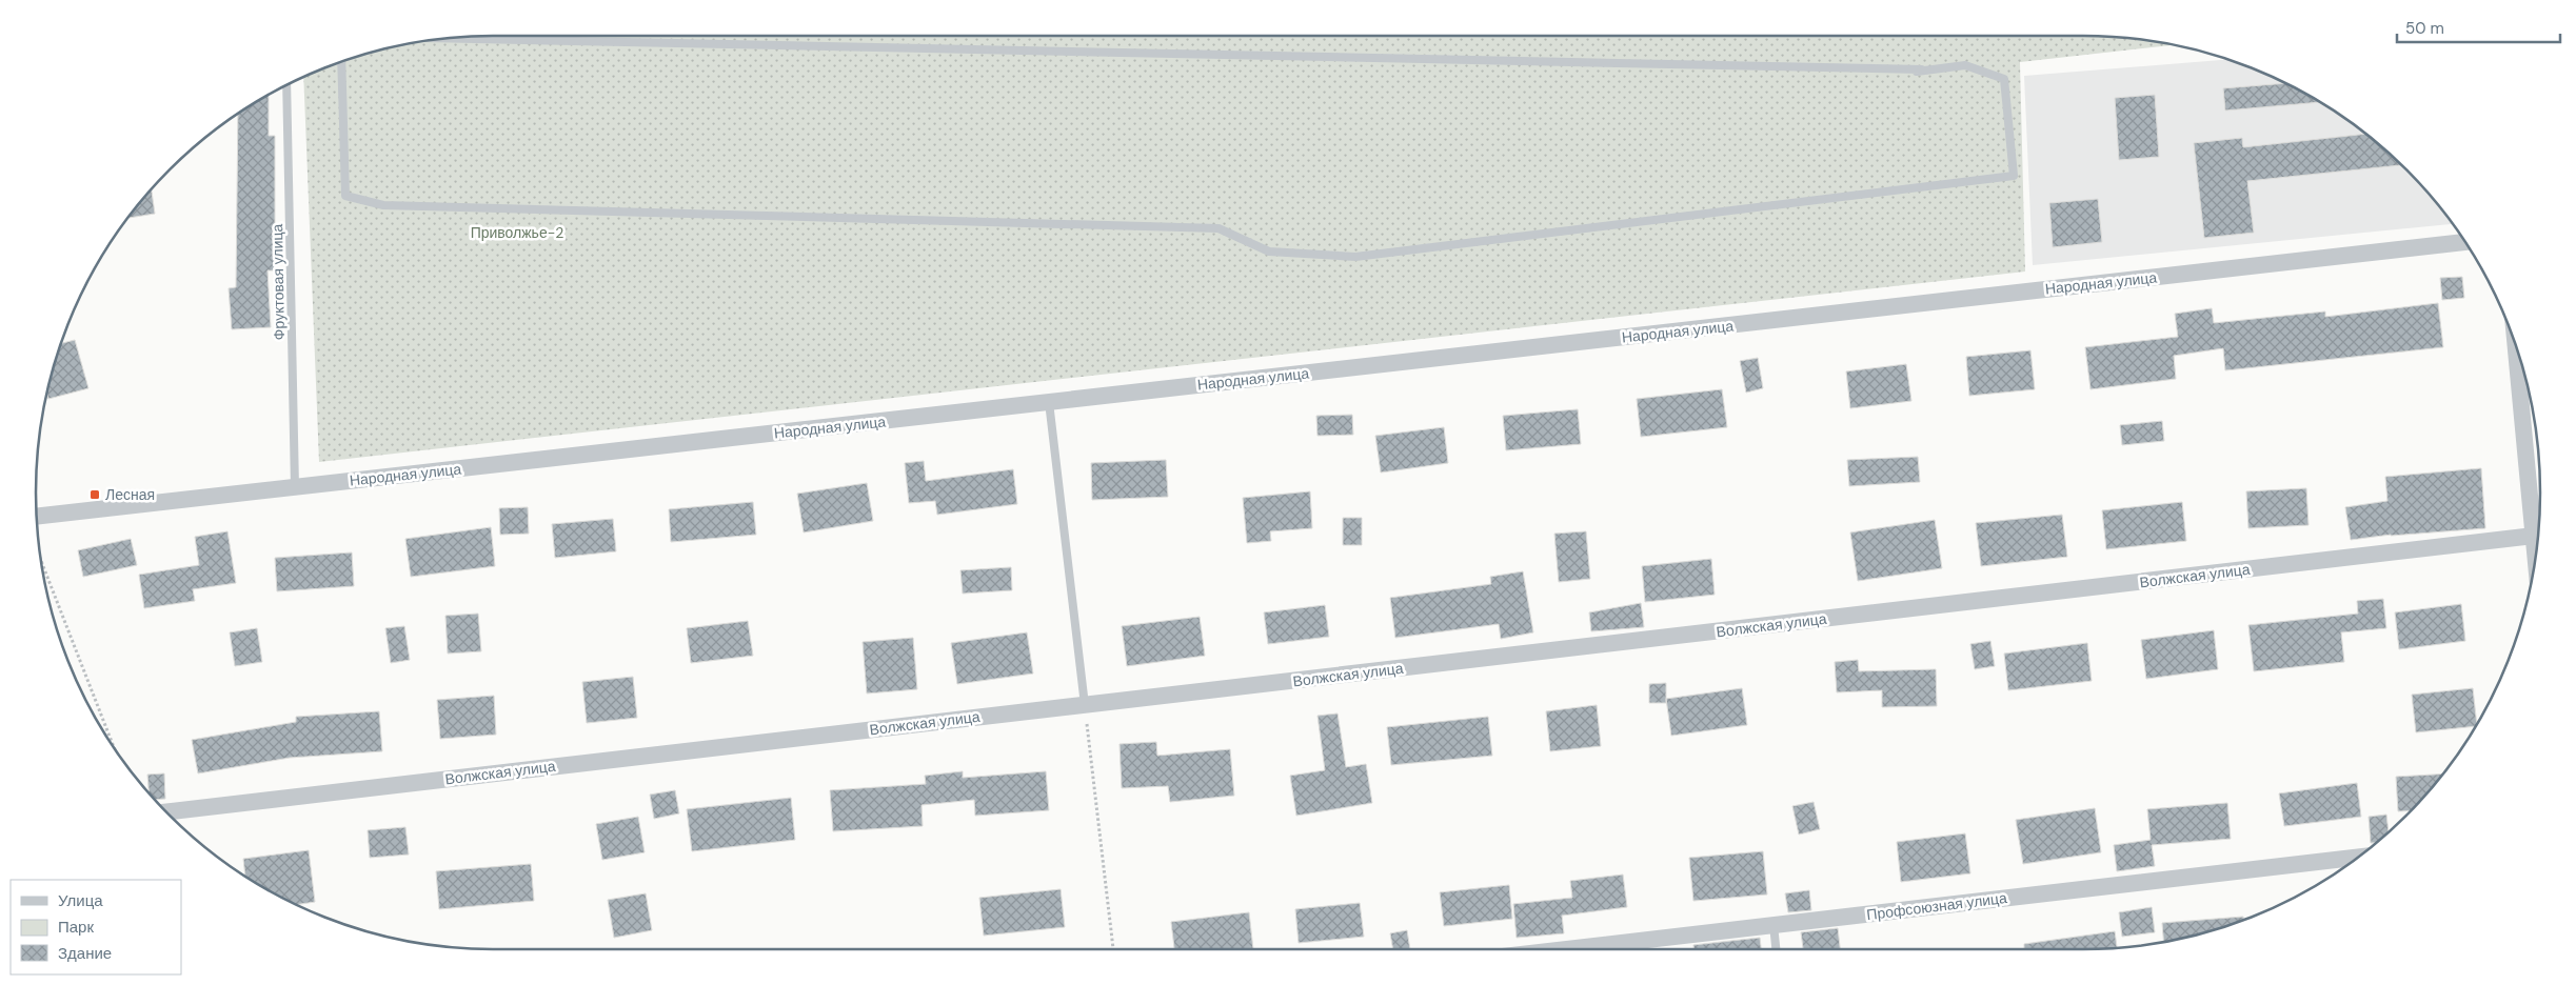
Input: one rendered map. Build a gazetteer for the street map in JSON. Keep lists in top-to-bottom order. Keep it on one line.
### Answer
{"streets":{"street":["Народная улица","Волжская улица","Профсоюзная улица"],"lane":["Фруктовая улица"]},"crossings":[["Фруктовая улица","Народная улица"]],"parks":["Приволжье-2"],"places":{"transit":["Лесная"]},"legend":["Улица","Парк","Здание"],"scale_bar":"50 m"}
